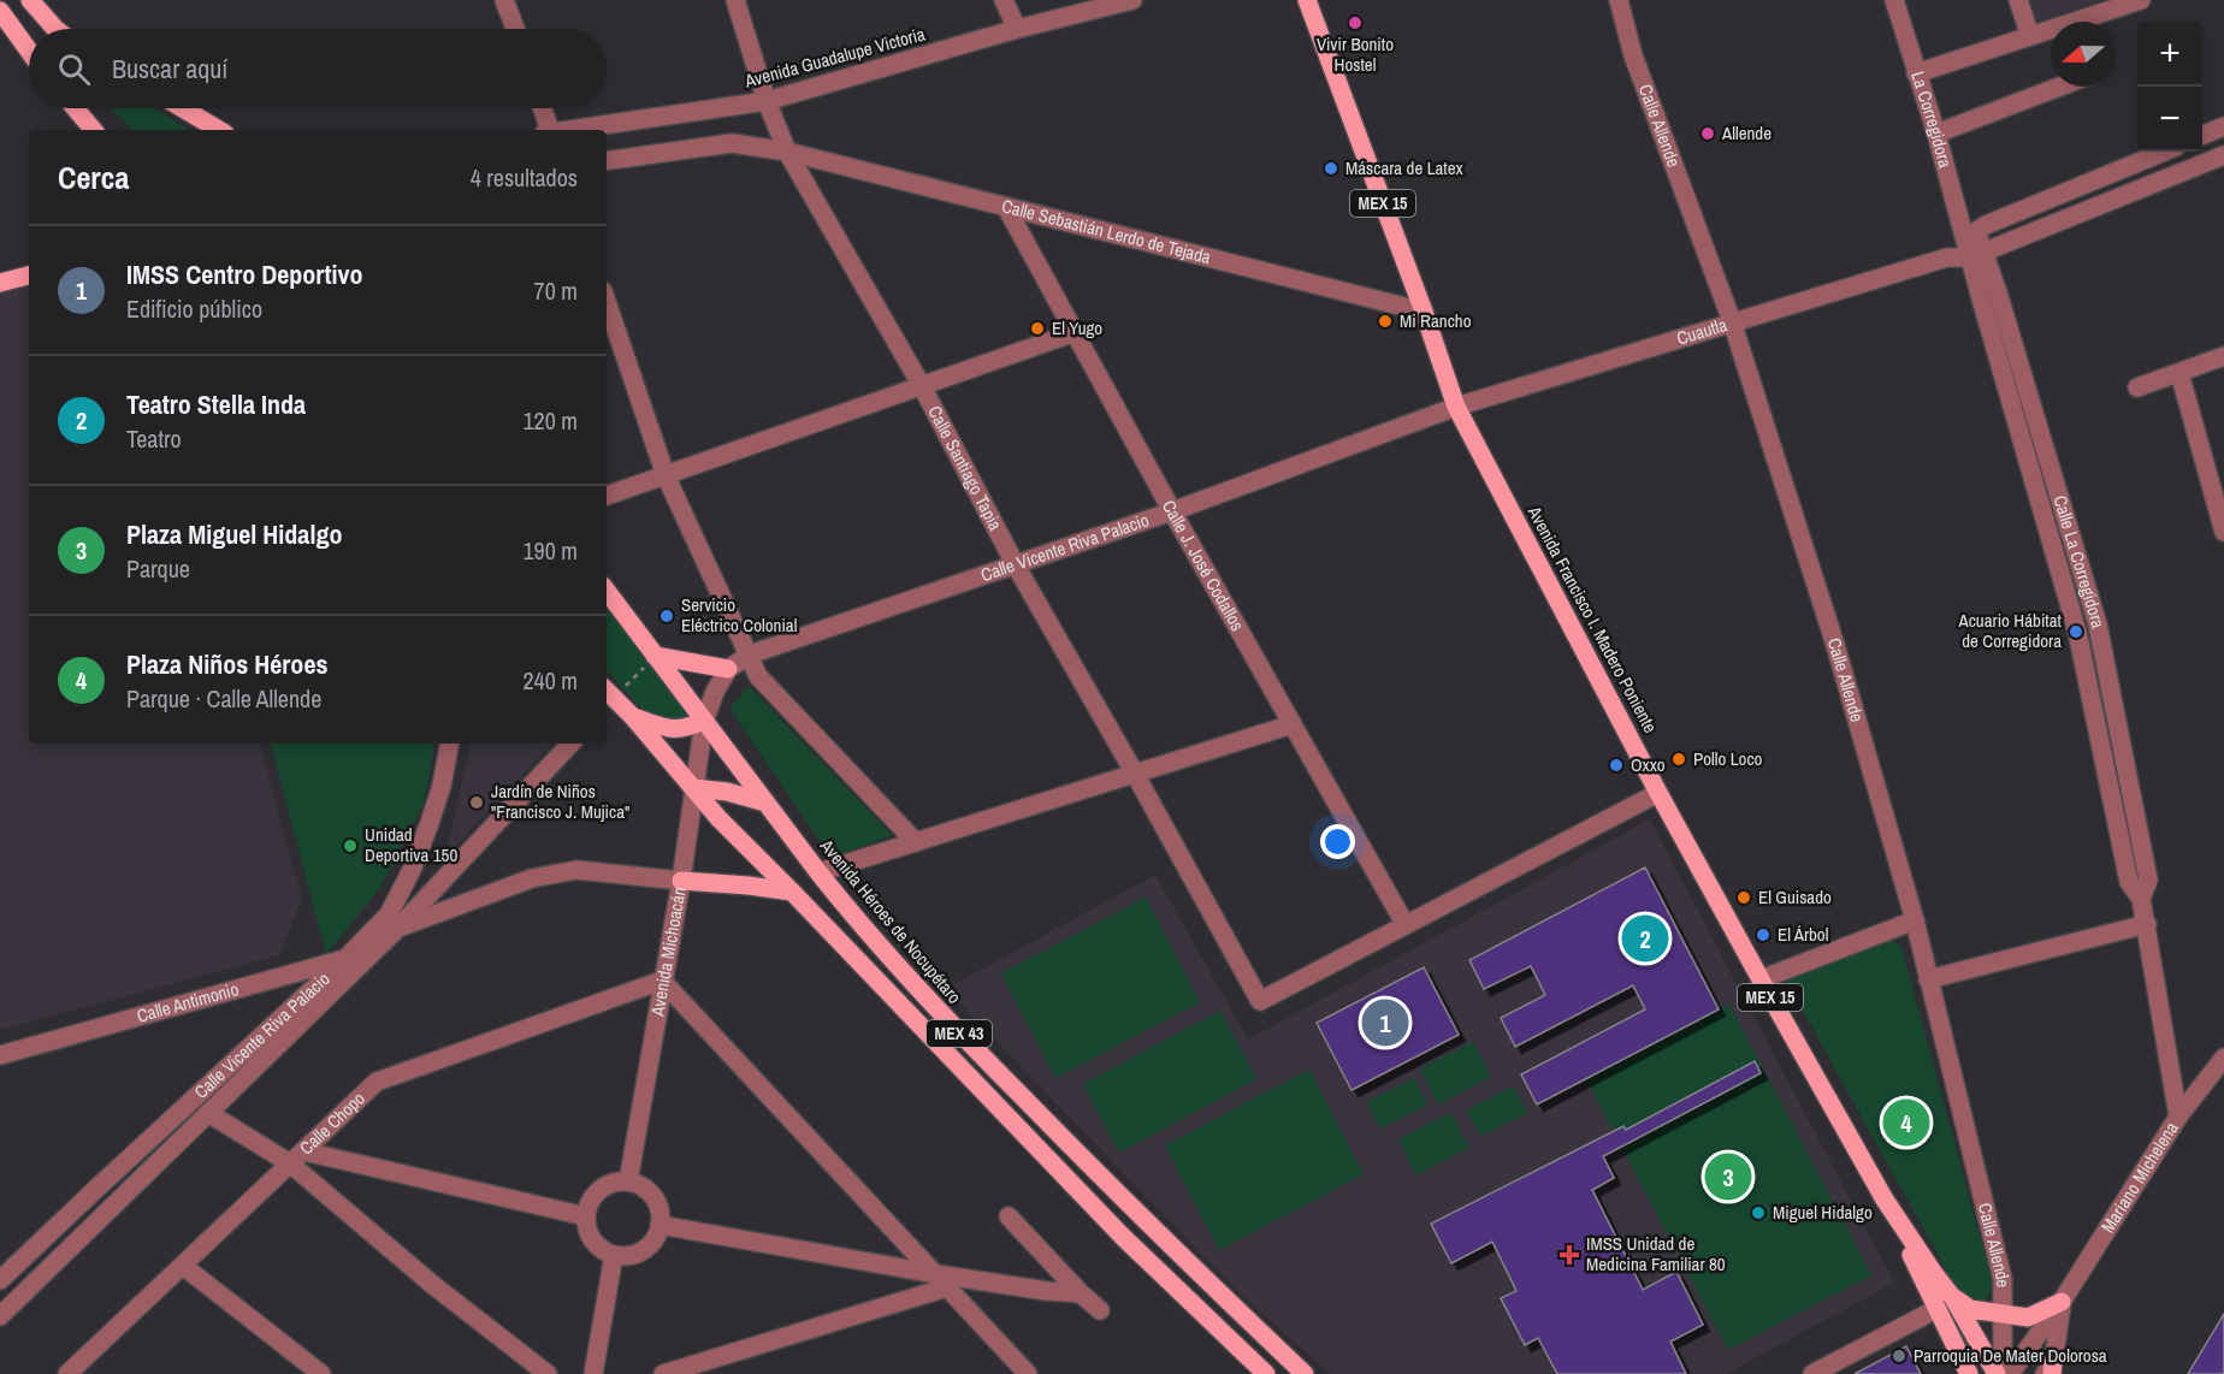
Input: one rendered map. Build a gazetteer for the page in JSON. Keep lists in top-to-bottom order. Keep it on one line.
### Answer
{"streets":{"main road":["MEX 15","Avenida Francisco I. Madero Poniente","Avenida Héroes de Nocupétaro","MEX 43"],"street":["Avenida Guadalupe Victoria","La Corregidora","Calle Allende","Calle Sebastián Lerdo de Tejada","Cuautla","Calle Santiago Tapia","Calle Vicente Riva Palacio","Calle La Corregidora","Calle J. José Codallos","Avenida Michoacán","Calle Antimonio","Calle Chopo","Mariano Michelena"]},"crossings":[["Avenida Guadalupe Victoria","Calle Santiago Tapia"],["La Corregidora","Calle La Corregidora"],["Calle Allende","Cuautla"],["Calle Allende","Avenida Francisco I. Madero Poniente"],["MEX 15","Avenida Francisco I. Madero Poniente"],["Calle Sebastián Lerdo de Tejada","Calle Santiago Tapia"],["Calle Sebastián Lerdo de Tejada","Calle J. José Codallos"],["Calle Sebastián Lerdo de Tejada","Avenida Francisco I. Madero Poniente"],["Cuautla","Calle Vicente Riva Palacio"],["Cuautla","Calle La Corregidora"],["Cuautla","Avenida Francisco I. Madero Poniente"],["Calle Santiago Tapia","Calle Vicente Riva Palacio"],["Calle Santiago Tapia","Calle J. José Codallos"],["Calle Vicente Riva Palacio","Calle J. José Codallos"],["Calle Vicente Riva Palacio","Avenida Francisco I. Madero Poniente"],["Calle Vicente Riva Palacio","Avenida Héroes de Nocupétaro"],["Calle Vicente Riva Palacio","Avenida Michoacán"],["Calle Vicente Riva Palacio","Calle Antimonio"],["Calle La Corregidora","Mariano Michelena"],["Avenida Héroes de Nocupétaro","Avenida Michoacán"],["Avenida Michoacán","MEX 43"],["Avenida Michoacán","Calle Chopo"]],"places":{"other":["Vivir Bonito Hostel","Allende","Máscara de Latex","Mi Rancho","El Yugo","Servicio Eléctrico Colonial","Acuario Hábitat de Corregidora","Pollo Loco","Oxxo","Jardín de Niños \"Francisco J. Mujica\"","Unidad Deportiva 150","El Guisado","El Árbol","Miguel Hidalgo","Parroquia De Mater Dolorosa"],"health":["IMSS Unidad de Medicina Familiar 80"]},"north":"left","page":{"map_buttons":["+","−"],"search":"Buscar aquí","heading":["Cerca","4 resultados"],"list":[{"mark":"1","name":"IMSS Centro Deportivo","note":"Edificio público","value":"70 m"},{"mark":"2","name":"Teatro Stella Inda","note":"Teatro","value":"120 m"},{"mark":"3","name":"Plaza Miguel Hidalgo","note":"Parque","value":"190 m"},{"mark":"4","name":"Plaza Niños Héroes","note":"Parque · Calle Allende","value":"240 m"}],"pins":["2","1","4","3"]}}
